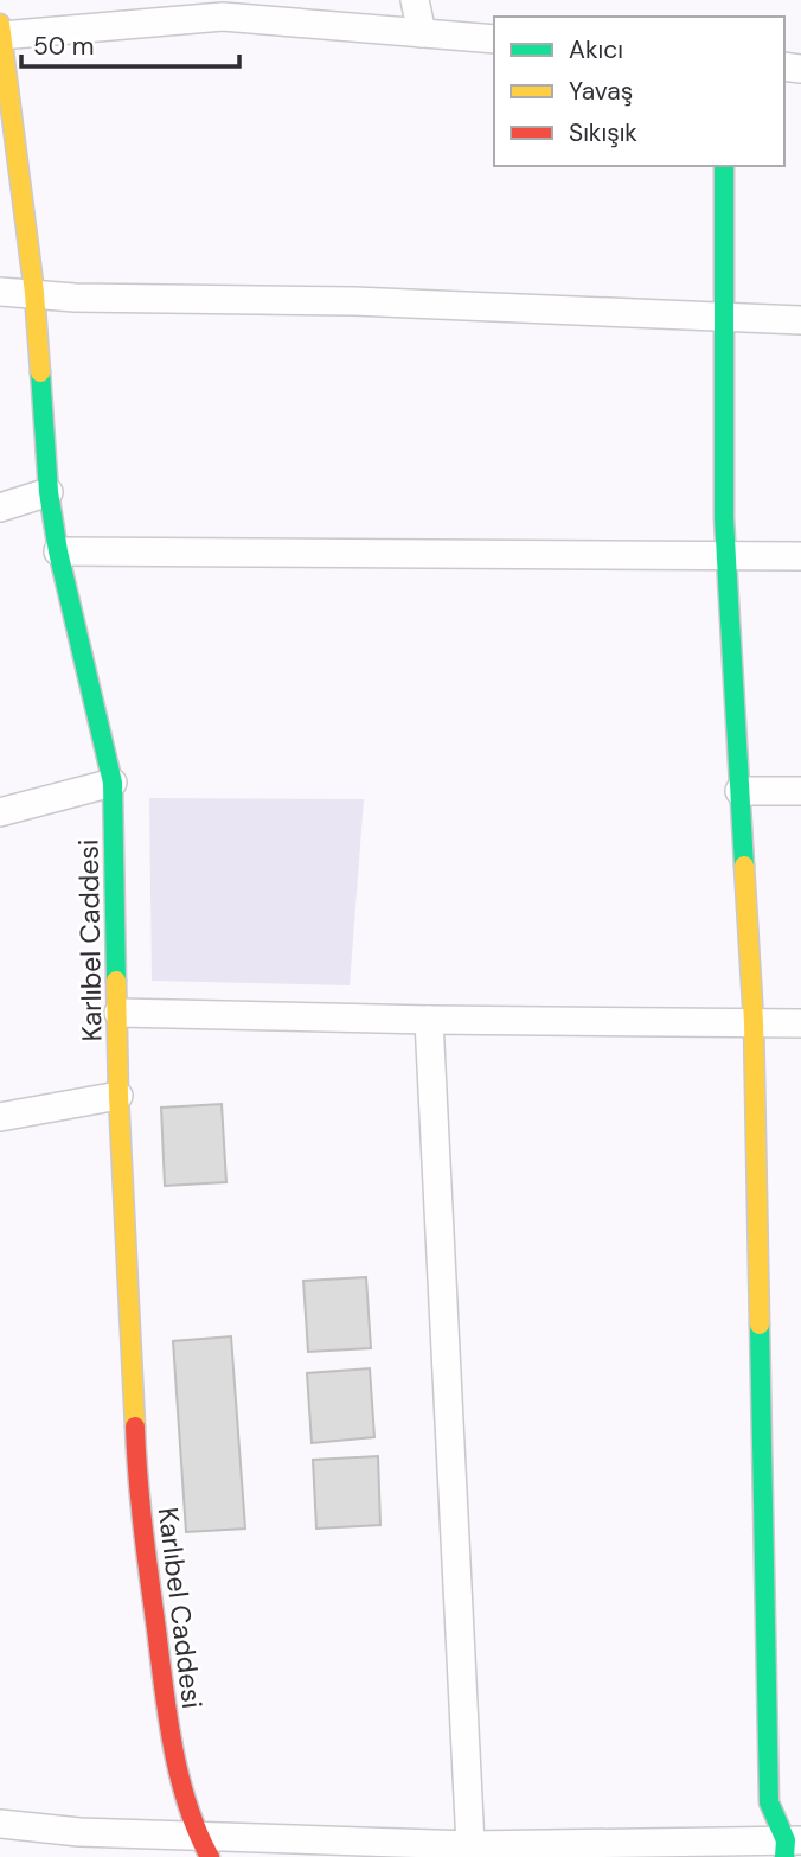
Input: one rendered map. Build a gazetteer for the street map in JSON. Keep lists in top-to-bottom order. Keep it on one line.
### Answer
{"streets":{"street":["Karlıbel Caddesi"]},"legend":["Akıcı","Yavaş","Sıkışık"],"scale_bar":"50 m"}
